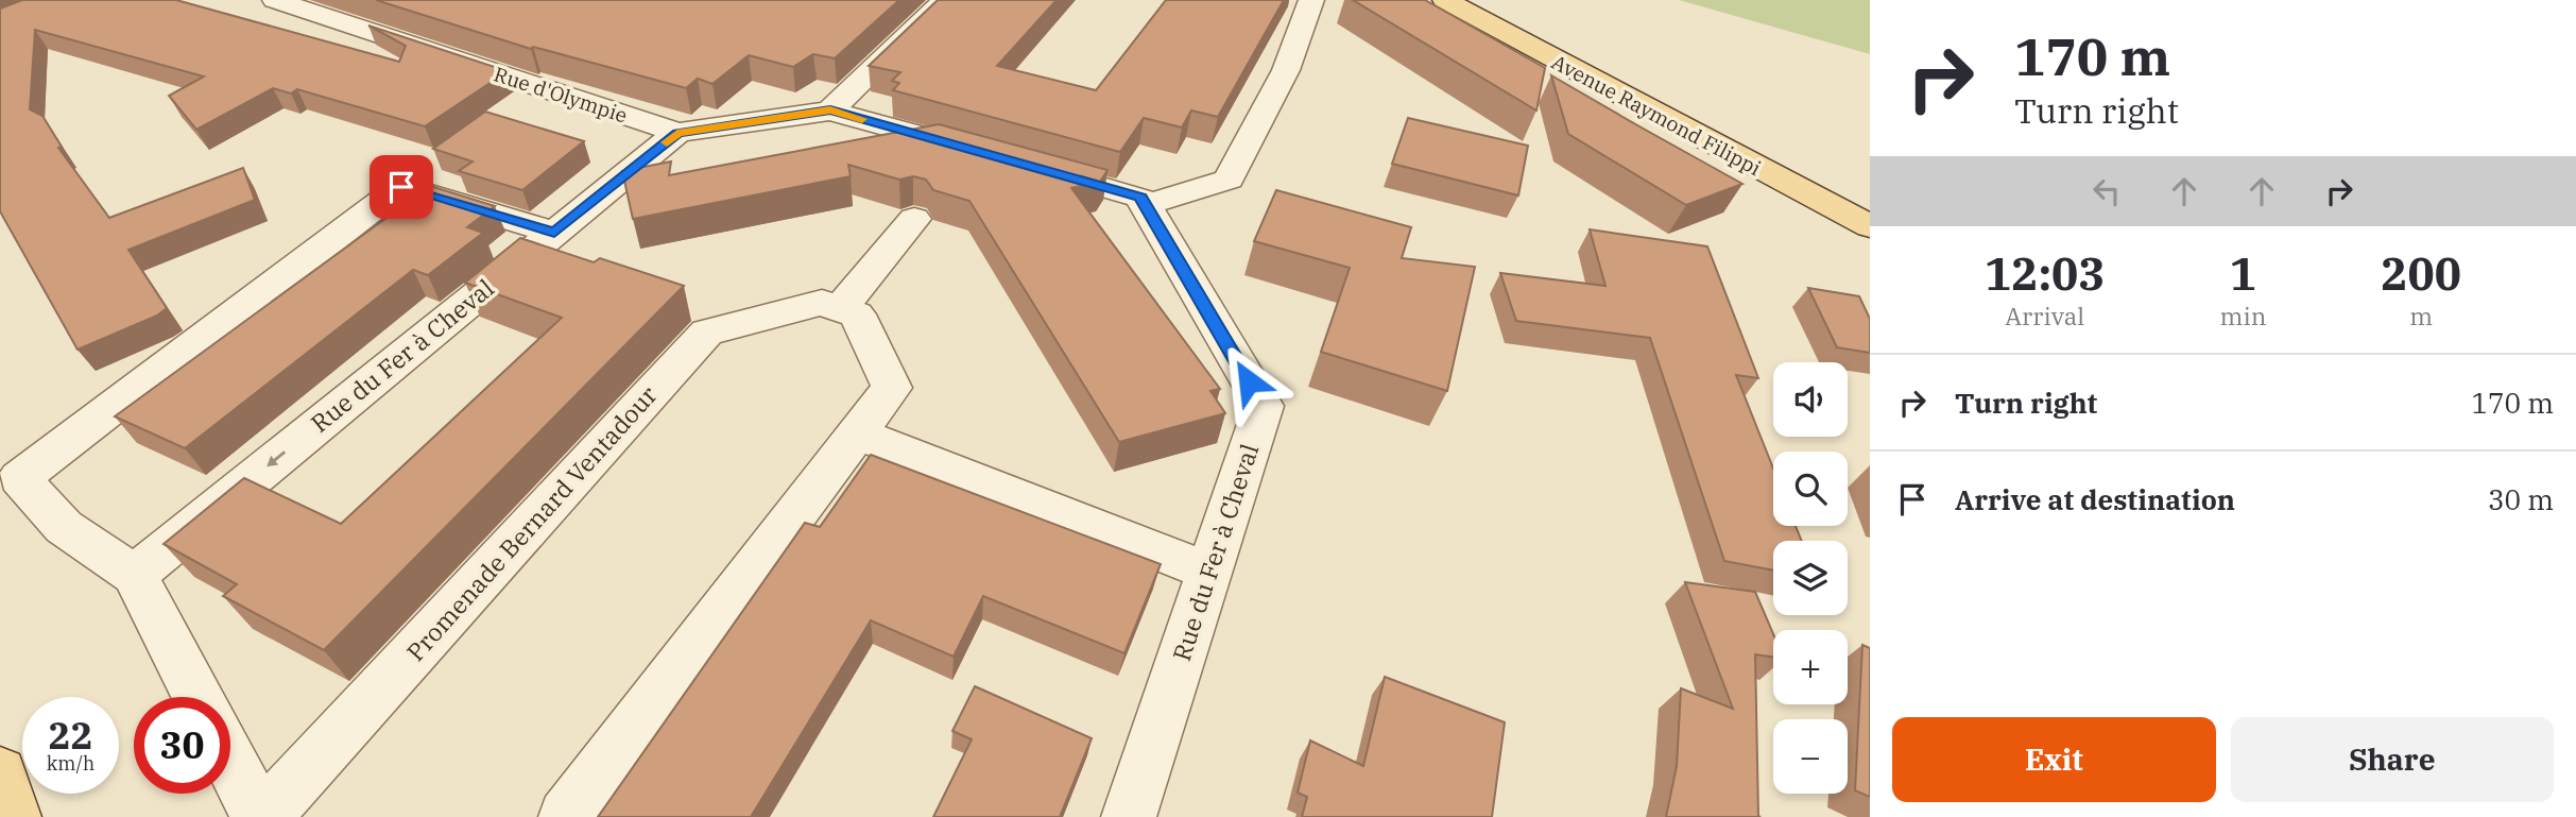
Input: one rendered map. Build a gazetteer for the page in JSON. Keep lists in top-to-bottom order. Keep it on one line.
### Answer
{"streets":{"main road":["Avenue Raymond Filippi"],"street":["Rue d'Olympie","Rue du Fer à Cheval","Promenade Bernard Ventadour"]},"crossings":[["Rue d'Olympie","Rue du Fer à Cheval"]],"one_way":["Rue du Fer à Cheval"],"page":{"turn":["170 m","Turn right"],"eta":["12:03","Arrival","1","min","200","m"],"list":[{"name":"Turn right","value":"170 m"},{"name":"Arrive at destination","value":"30 m"}],"map_buttons":["+","−"],"speed":"22 km/h","limit":"30","buttons":["Exit","Share"]}}
